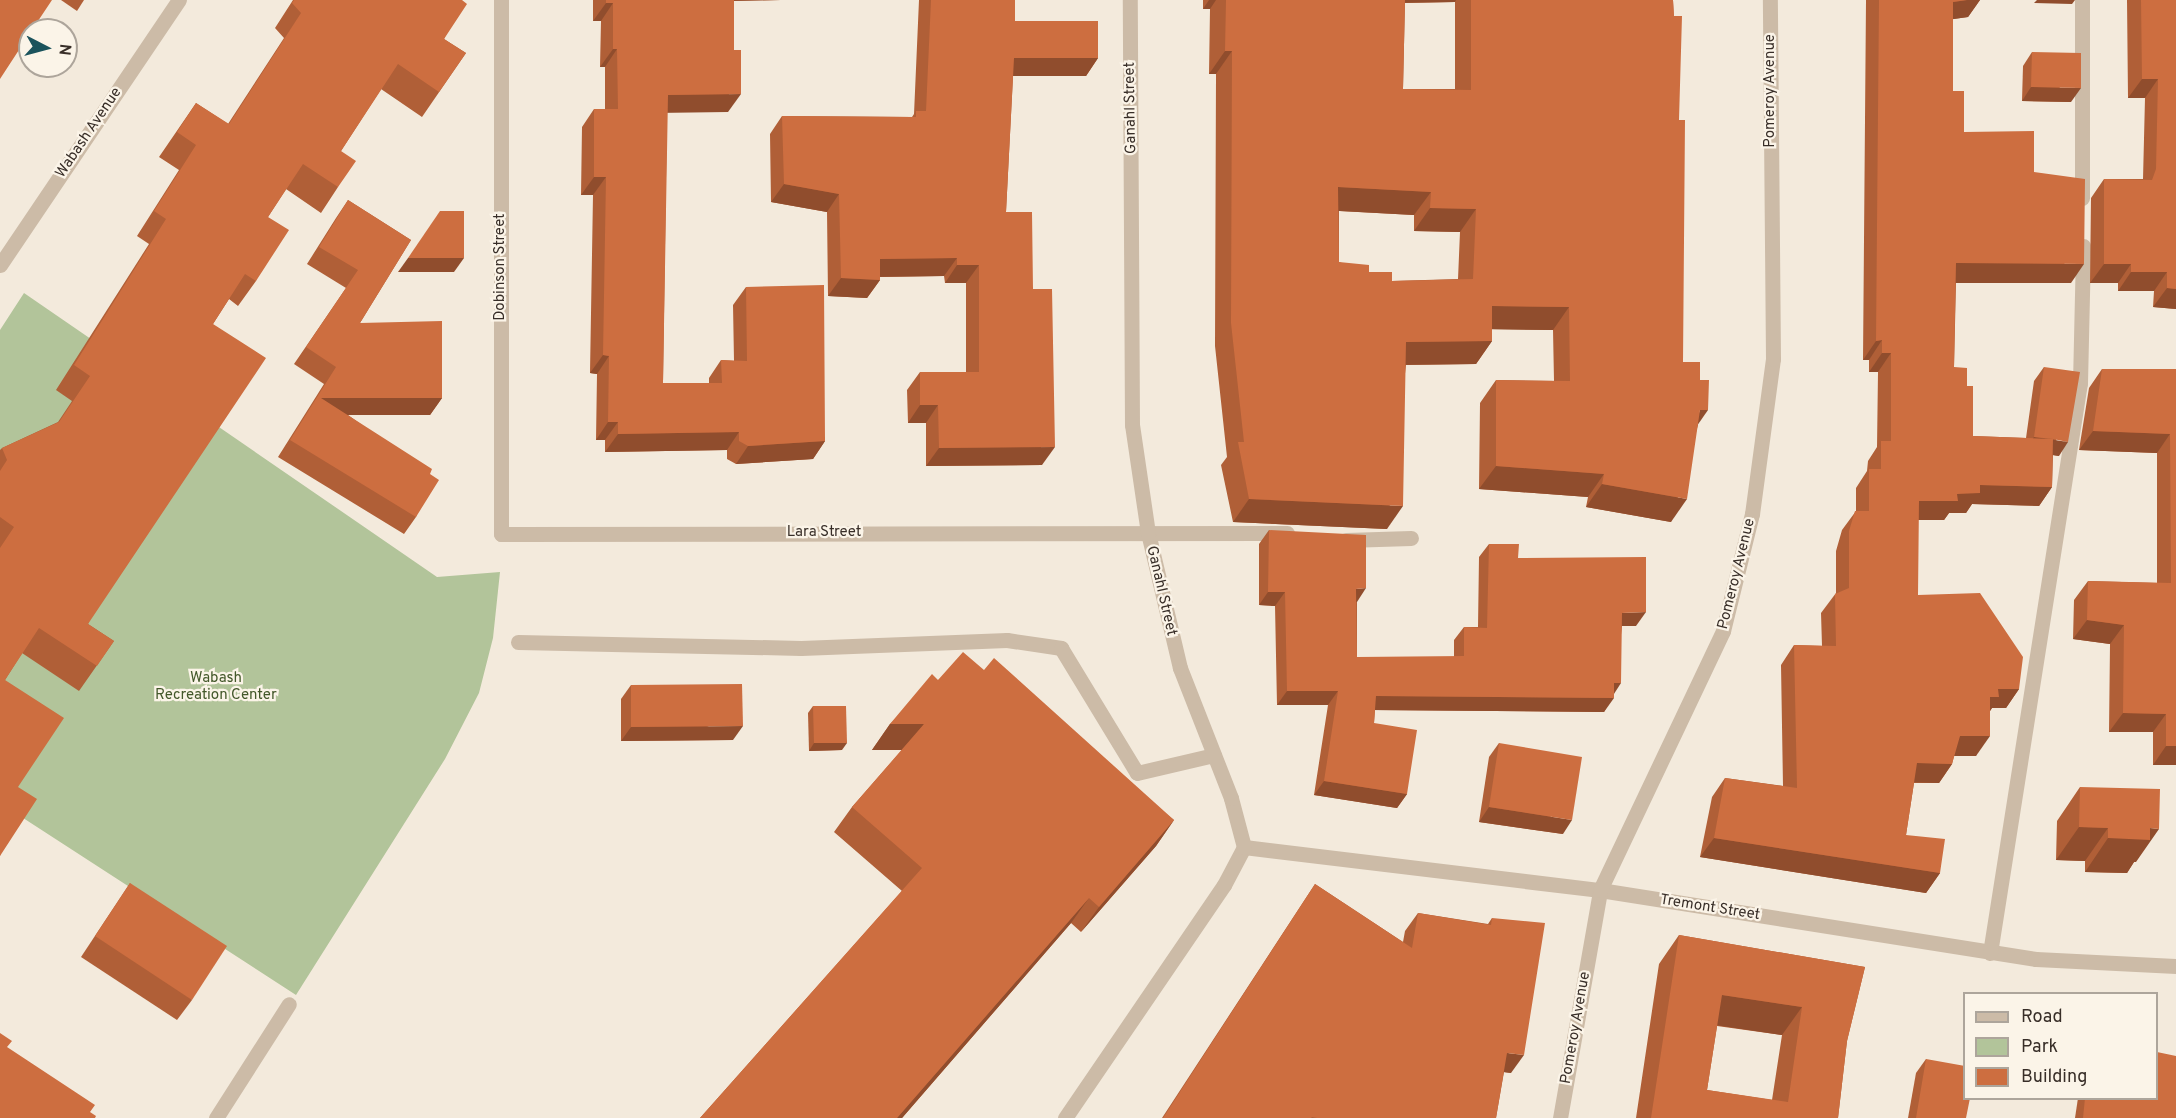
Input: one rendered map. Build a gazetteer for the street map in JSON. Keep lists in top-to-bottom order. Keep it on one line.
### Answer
{"streets":{"street":["Pomeroy Avenue","Ganahl Street","Wabash Avenue","Dobinson Street","Lara Street","Tremont Street"]},"crossings":[["Pomeroy Avenue","Tremont Street"],["Ganahl Street","Lara Street"],["Ganahl Street","Tremont Street"],["Dobinson Street","Lara Street"]],"parks":["Wabash Recreation Center"],"legend":["Road","Park","Building"],"north":"right"}
